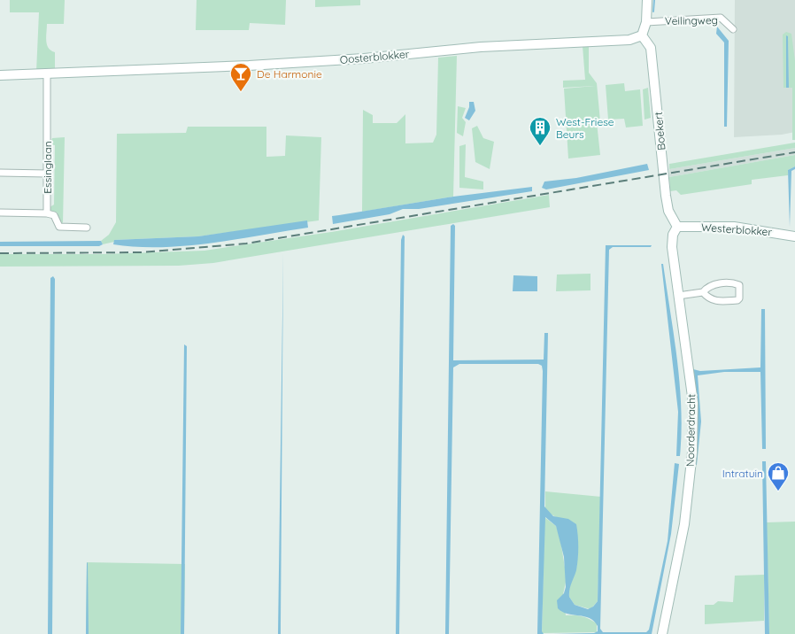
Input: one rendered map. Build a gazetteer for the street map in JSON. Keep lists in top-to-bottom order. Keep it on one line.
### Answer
{"streets":{"street":["Veilingweg","Oosterblokker","Boekert","Essinglaan","Westerblokker","Noorderdracht"]},"crossings":[["Oosterblokker","Boekert"],["Oosterblokker","Essinglaan"],["Boekert","Westerblokker"],["Boekert","Noorderdracht"],["Westerblokker","Noorderdracht"]],"places":{"bar":["De Harmonie"],"building":["West-Friese Beurs"],"shop":["Intratuin"]}}
